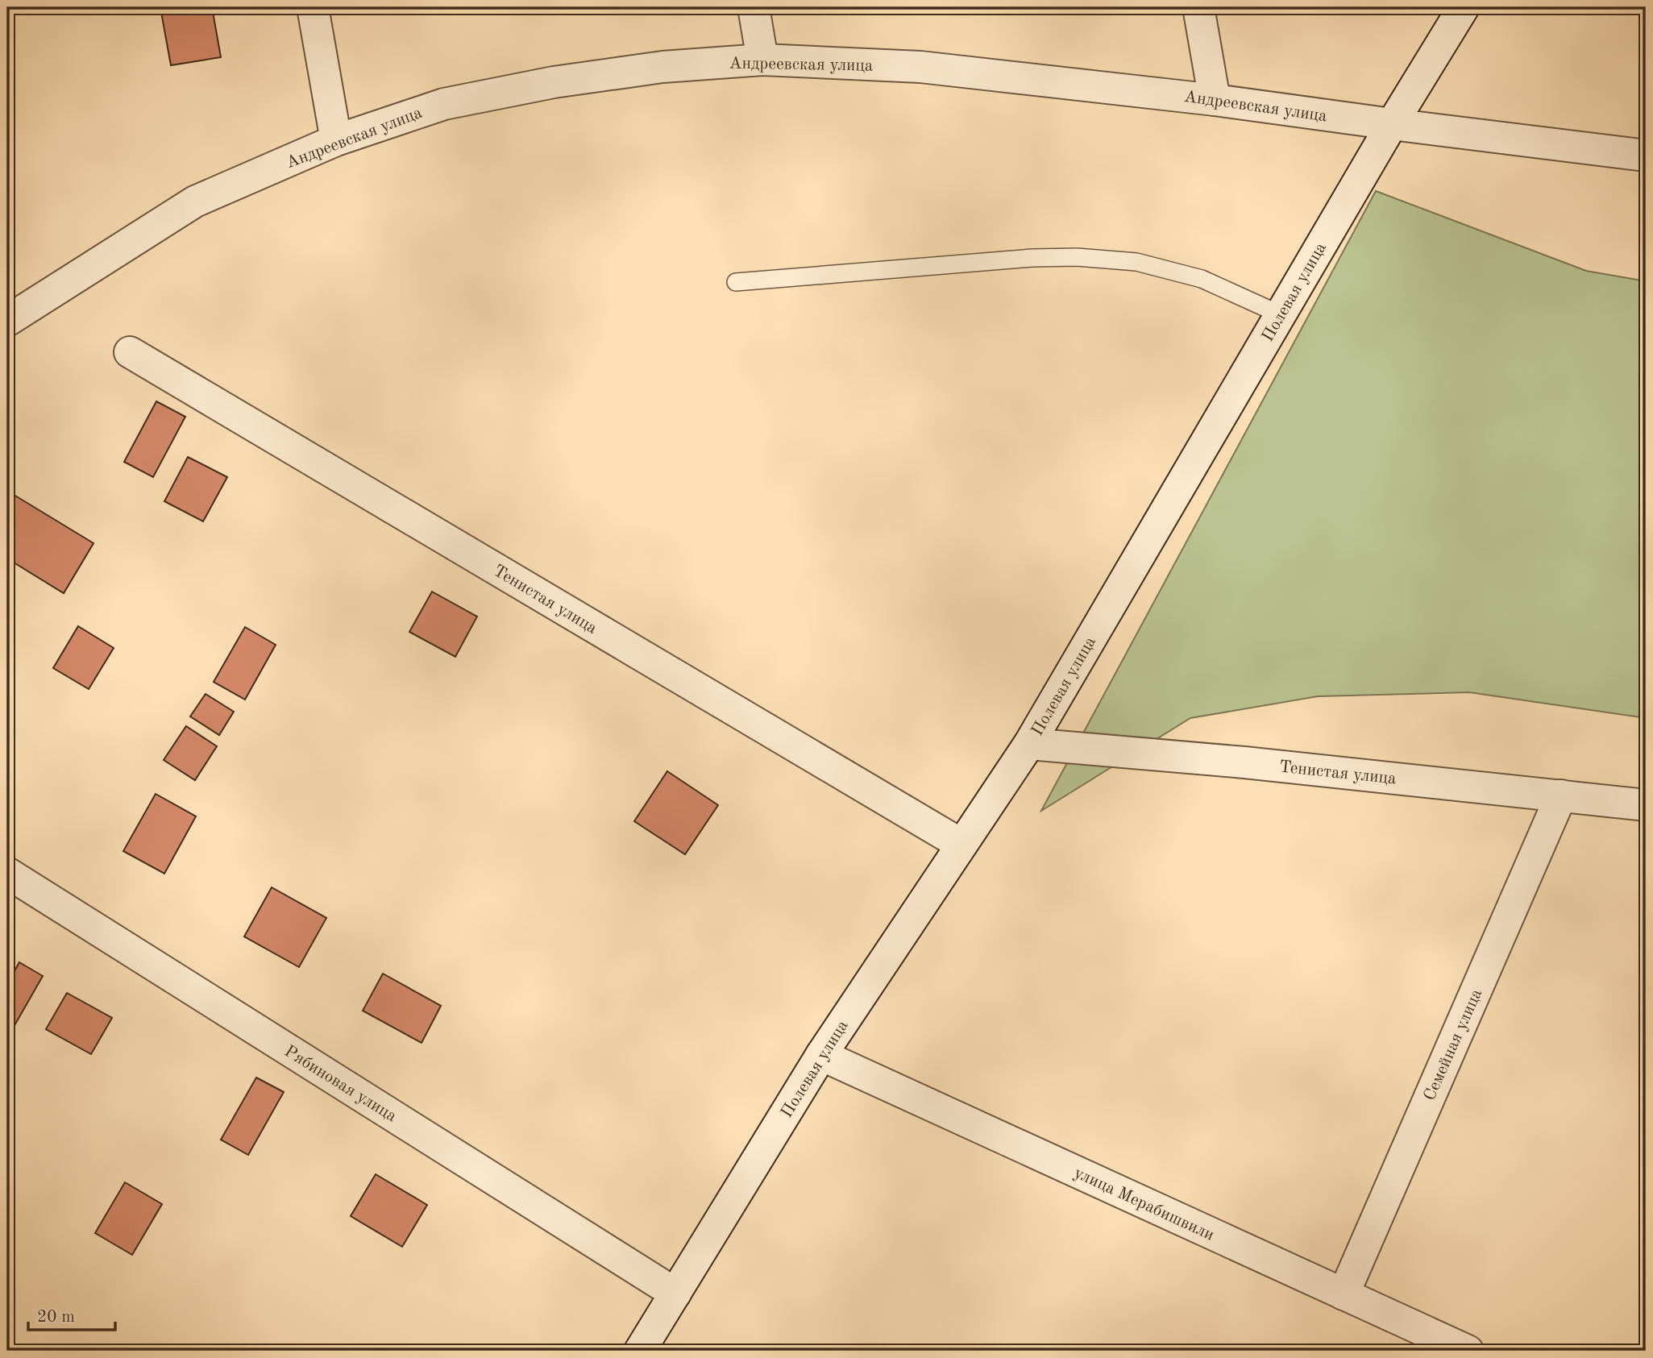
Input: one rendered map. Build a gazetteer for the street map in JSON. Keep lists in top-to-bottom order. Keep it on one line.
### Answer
{"streets":{"street":["Андреевская улица","Полевая улица","Тенистая улица","Семейная улица","Рябиновая улица","улица Мерабишвили"]},"crossings":[["Андреевская улица","Полевая улица"],["Полевая улица","Тенистая улица"],["Полевая улица","Рябиновая улица"],["Полевая улица","улица Мерабишвили"],["Тенистая улица","Семейная улица"],["Семейная улица","улица Мерабишвили"]],"scale_bar":"20 m"}
